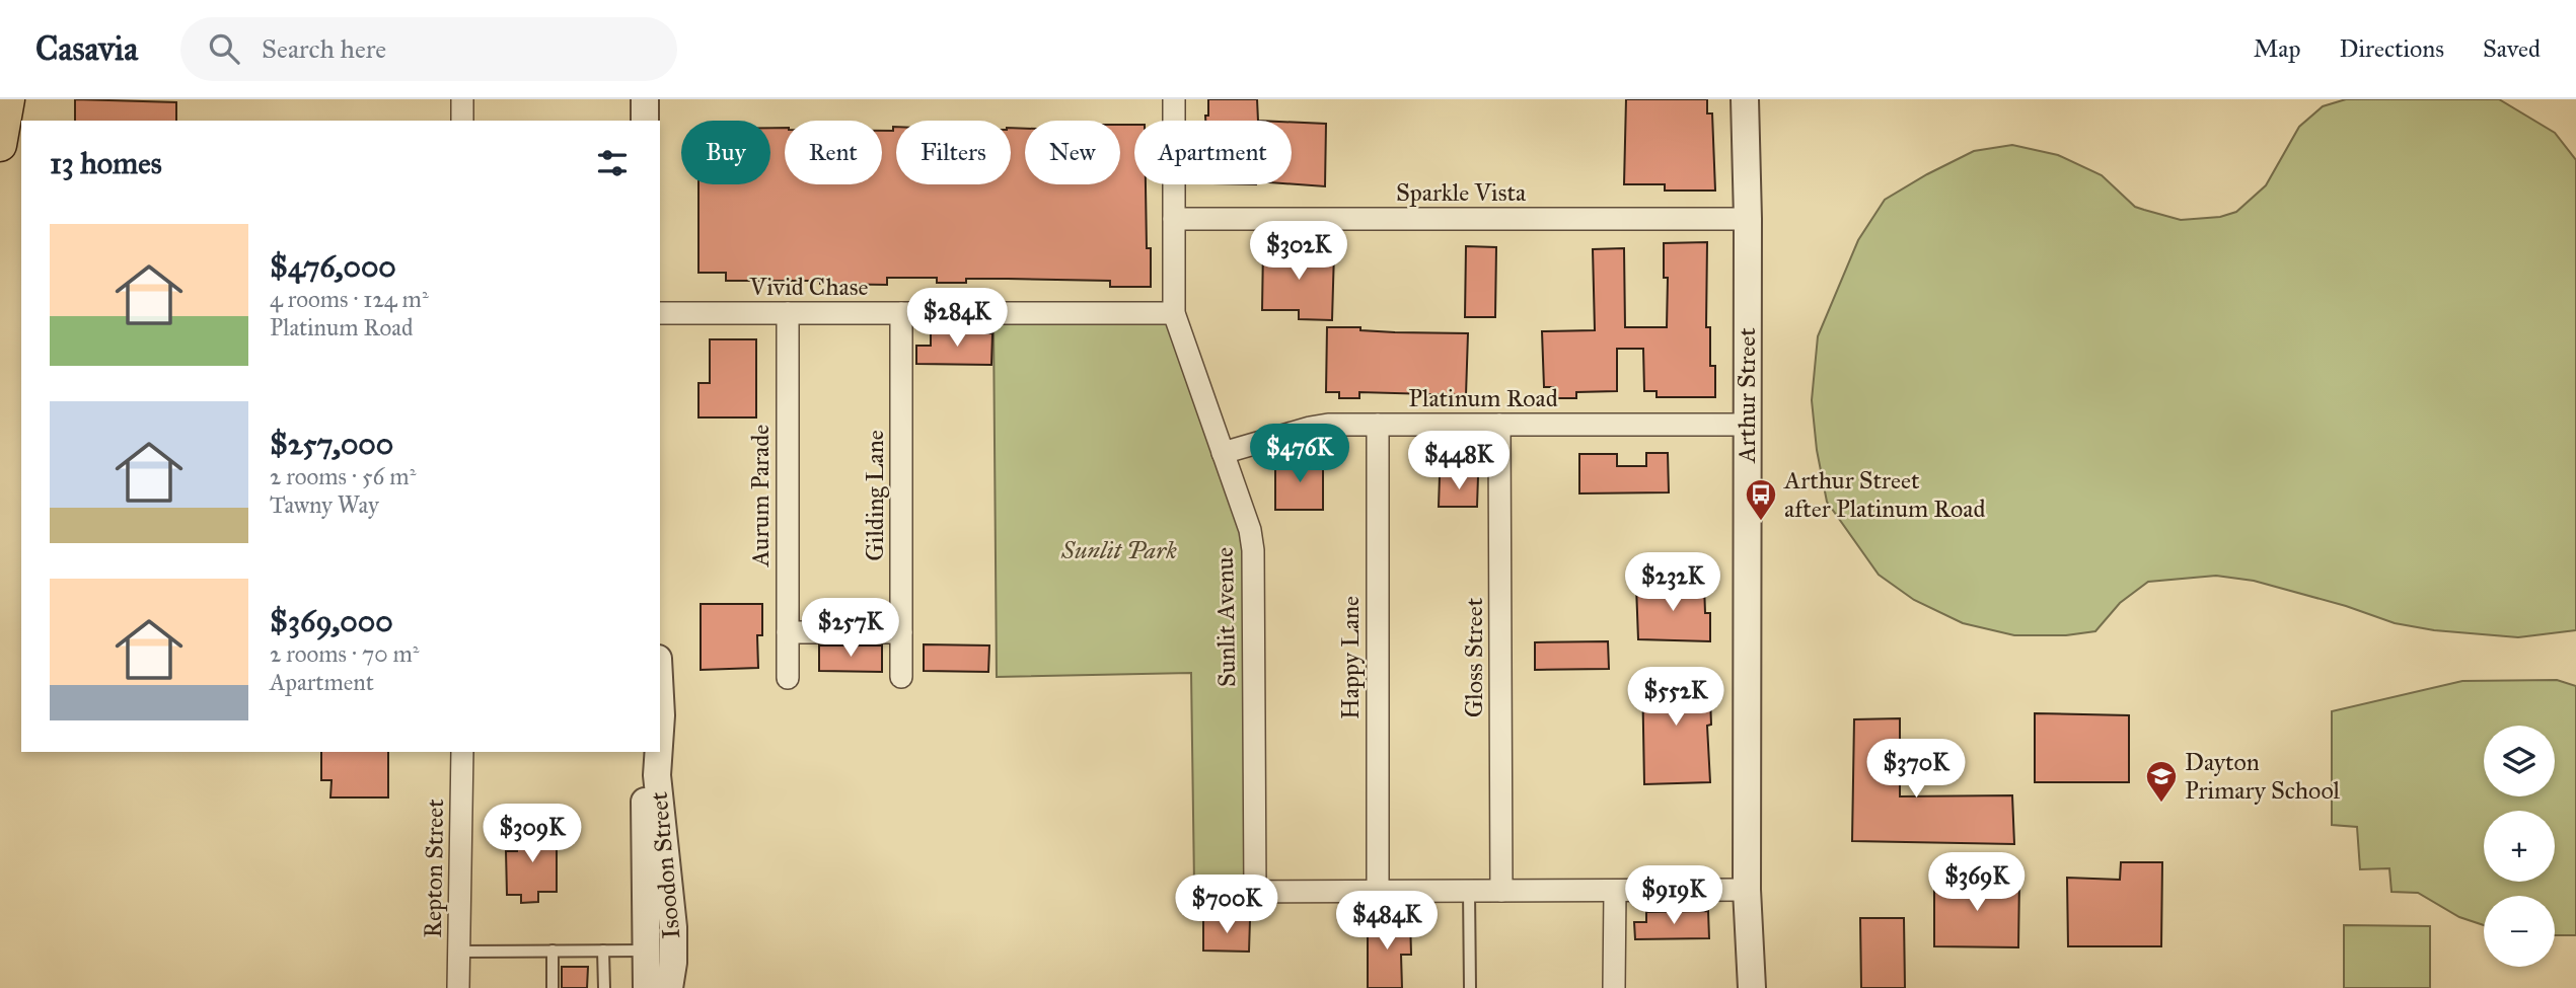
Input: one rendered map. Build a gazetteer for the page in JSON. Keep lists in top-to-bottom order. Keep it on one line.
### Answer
{"streets":{"street":["Sparkle Vista","Vivid Chase","Arthur Street","Platinum Road","Aurum Parade","Gilding Lane","Sunlit Avenue","Happy Lane","Gloss Street","Isoodon Street","Repton Street"]},"crossings":[["Sparkle Vista","Arthur Street"],["Sparkle Vista","Sunlit Avenue"],["Vivid Chase","Aurum Parade"],["Vivid Chase","Gilding Lane"],["Vivid Chase","Sunlit Avenue"],["Arthur Street","Platinum Road"],["Platinum Road","Sunlit Avenue"],["Platinum Road","Happy Lane"],["Platinum Road","Gloss Street"]],"parks":["Sunlit Park"],"places":{"bus stop":["Arthur Street after Platinum Road"],"school or university":["Dayton Primary School"]},"page":{"header":"Casavia","search":"Search here","nav":["Map","Directions","Saved"],"chip":["Buy","Rent","Filters","New","Apartment"],"heading":"13 homes","list":[{"name":"$476,000","note":"4 rooms · 124 m² · Platinum Road"},{"name":"$257,000","note":"2 rooms · 56 m² · Tawny Way"},{"name":"$369,000","note":"2 rooms · 70 m² · Apartment"}],"price":["$302K","$284K","$476K","$448K","$232K","$257K","$552K","$370K","$309K","$369K","$919K","$700K","$484K"],"map_buttons":["+","−"]}}
